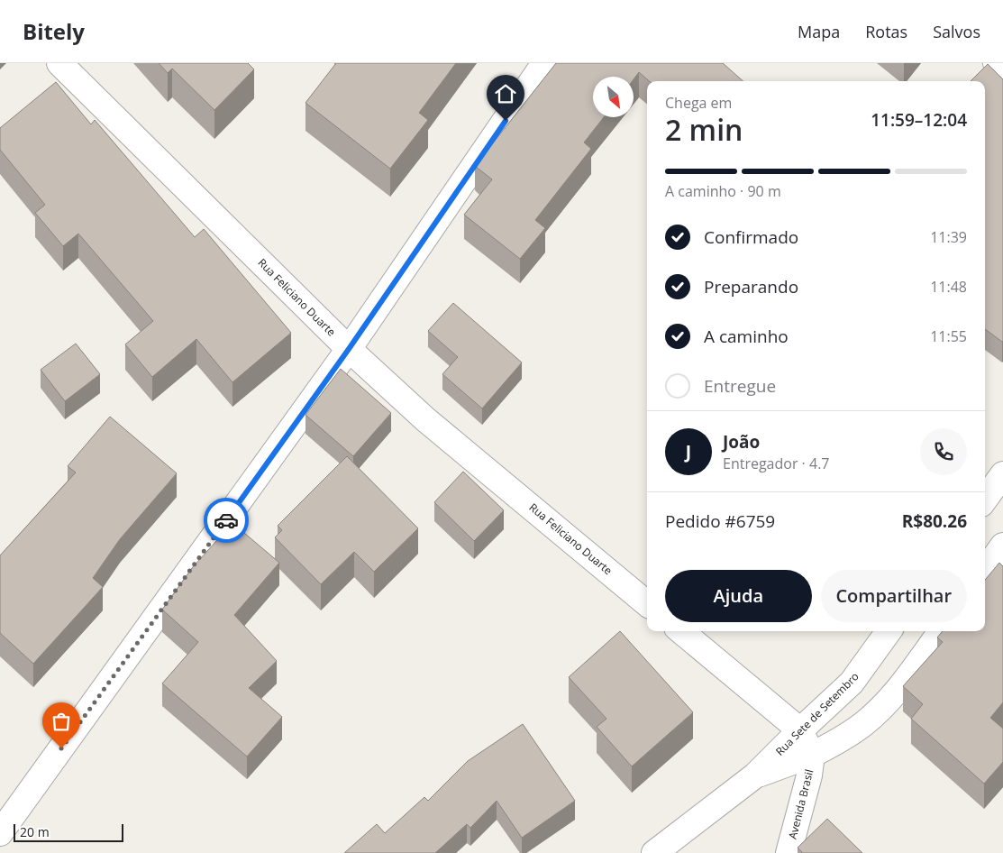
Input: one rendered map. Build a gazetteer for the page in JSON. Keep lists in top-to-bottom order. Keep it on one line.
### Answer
{"streets":{"street":["Rua Feliciano Duarte","Rua Sete de Setembro","Avenida Brasil"]},"crossings":[["Rua Sete de Setembro","Avenida Brasil"]],"scale_bar":"20 m","north":"bottom right","page":{"header":"Bitely","nav":["Mapa","Rotas","Salvos"],"heading":["2 min","Chega em","11:59–12:04"],"panel":["João","Entregador · 4.7","Pedido #6759","R$80.26"],"bar":"A caminho · 90 m","list":[["Confirmado","11:39"],["Preparando","11:48"],["A caminho","11:55"],"Entregue"],"round":"J","buttons":["Ajuda","Compartilhar"],"scale":"20 m"}}
